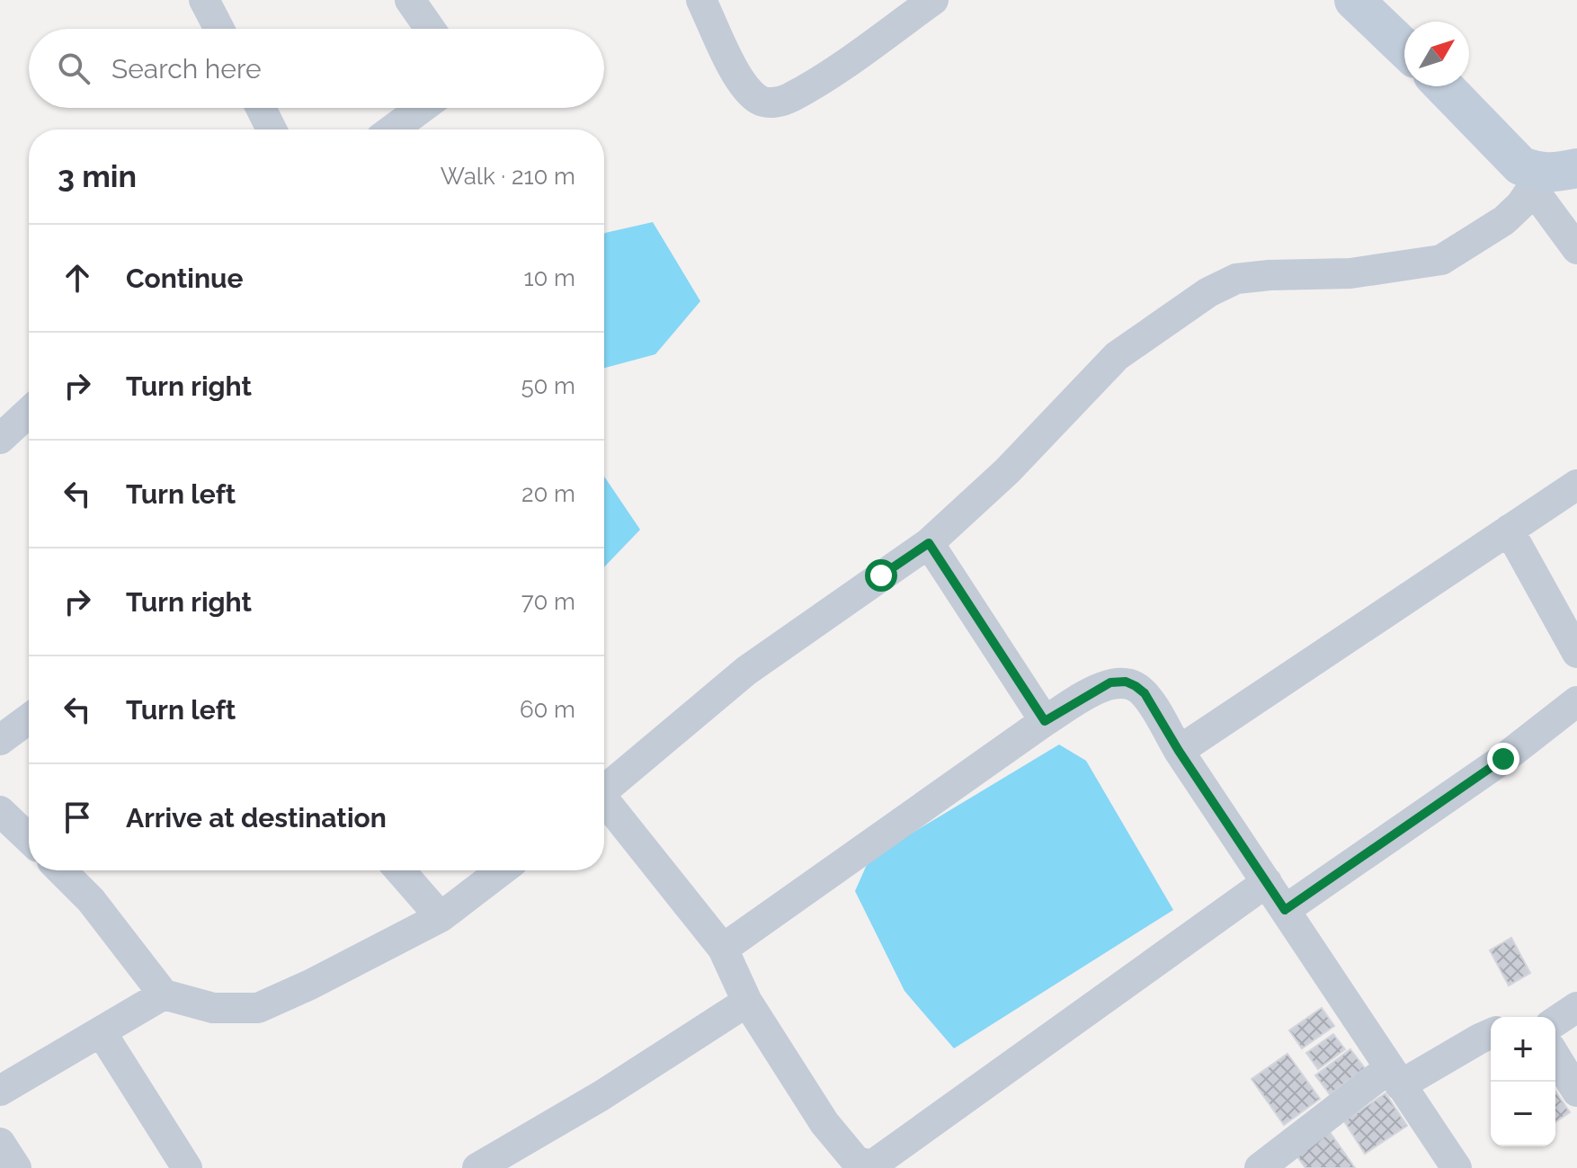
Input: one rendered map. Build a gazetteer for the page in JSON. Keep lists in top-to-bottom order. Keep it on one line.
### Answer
{"north":"top right","page":{"search":"Search here","heading":["3 min","Walk · 210 m"],"list":[["Continue","10 m"],["Turn right","50 m"],["Turn left","20 m"],["Turn right","70 m"],["Turn left","60 m"],"Arrive at destination"],"map_buttons":["+","−"]}}
